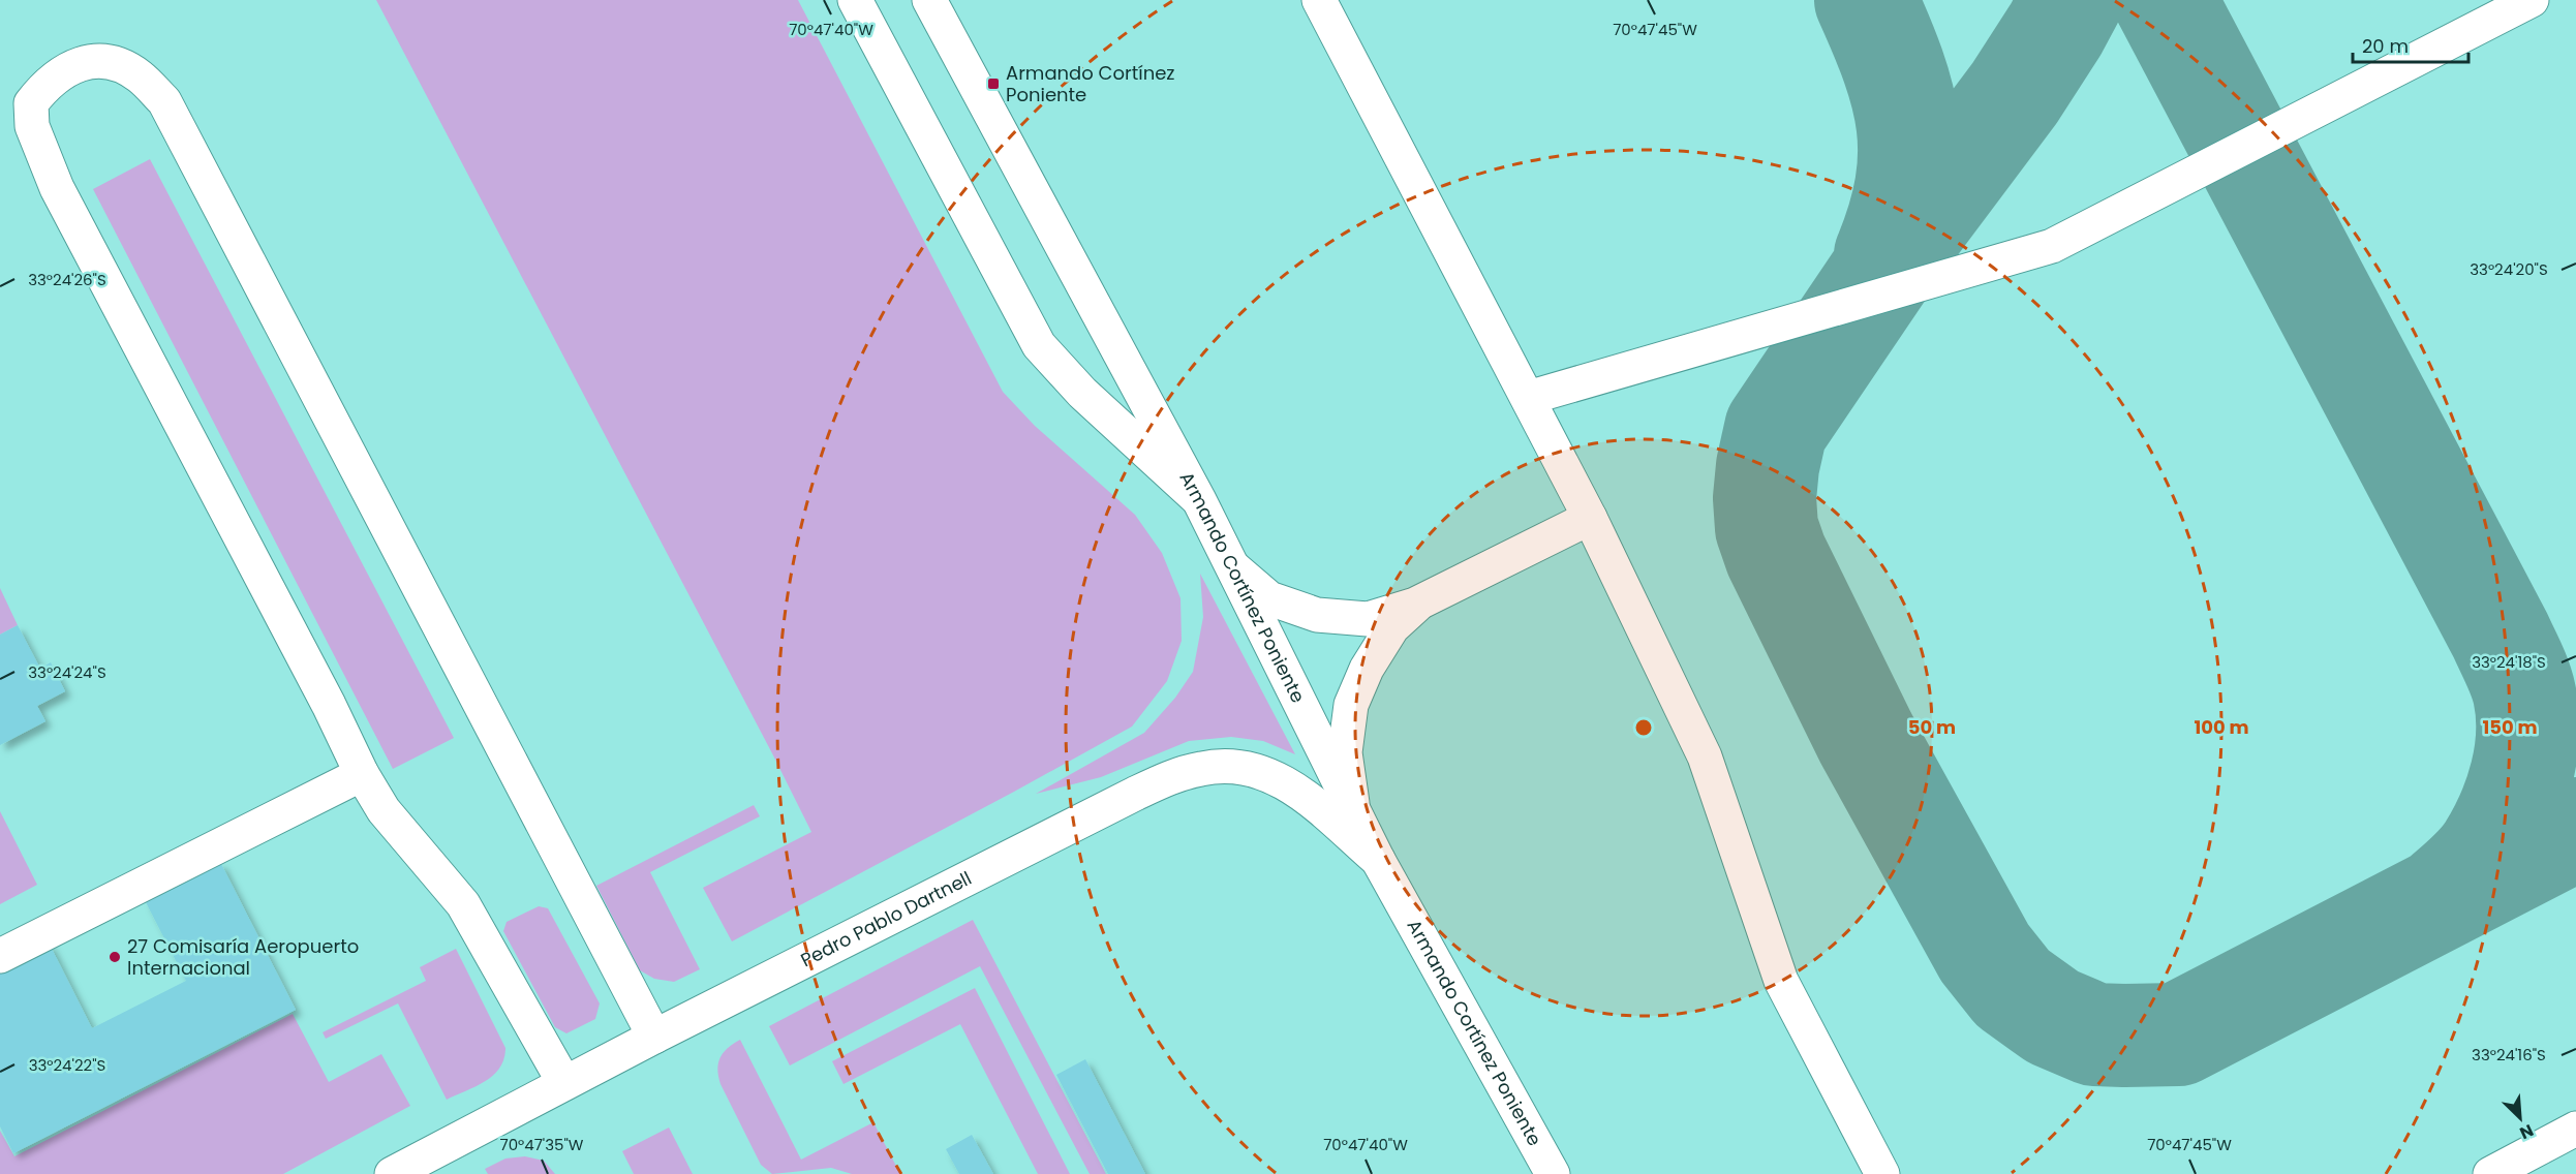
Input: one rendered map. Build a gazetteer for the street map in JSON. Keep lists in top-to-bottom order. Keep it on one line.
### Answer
{"streets":{"main road":["Armando Cortínez Poniente","Pedro Pablo Dartnell"]},"crossings":[["Armando Cortínez Poniente","Pedro Pablo Dartnell"]],"places":{"transit":["Armando Cortínez Poniente"],"other":["27 Comisaría Aeropuerto Internacional"]},"scale_bar":"20 m","north":"bottom right","coordinates":["70°47'40\"W","70°47'45\"W","33°24'20\"S","33°24'26\"S","33°24'18\"S","33°24'24\"S","33°24'16\"S","33°24'22\"S","70°47'35\"W"],"rings":["50 m","100 m","150 m"]}
